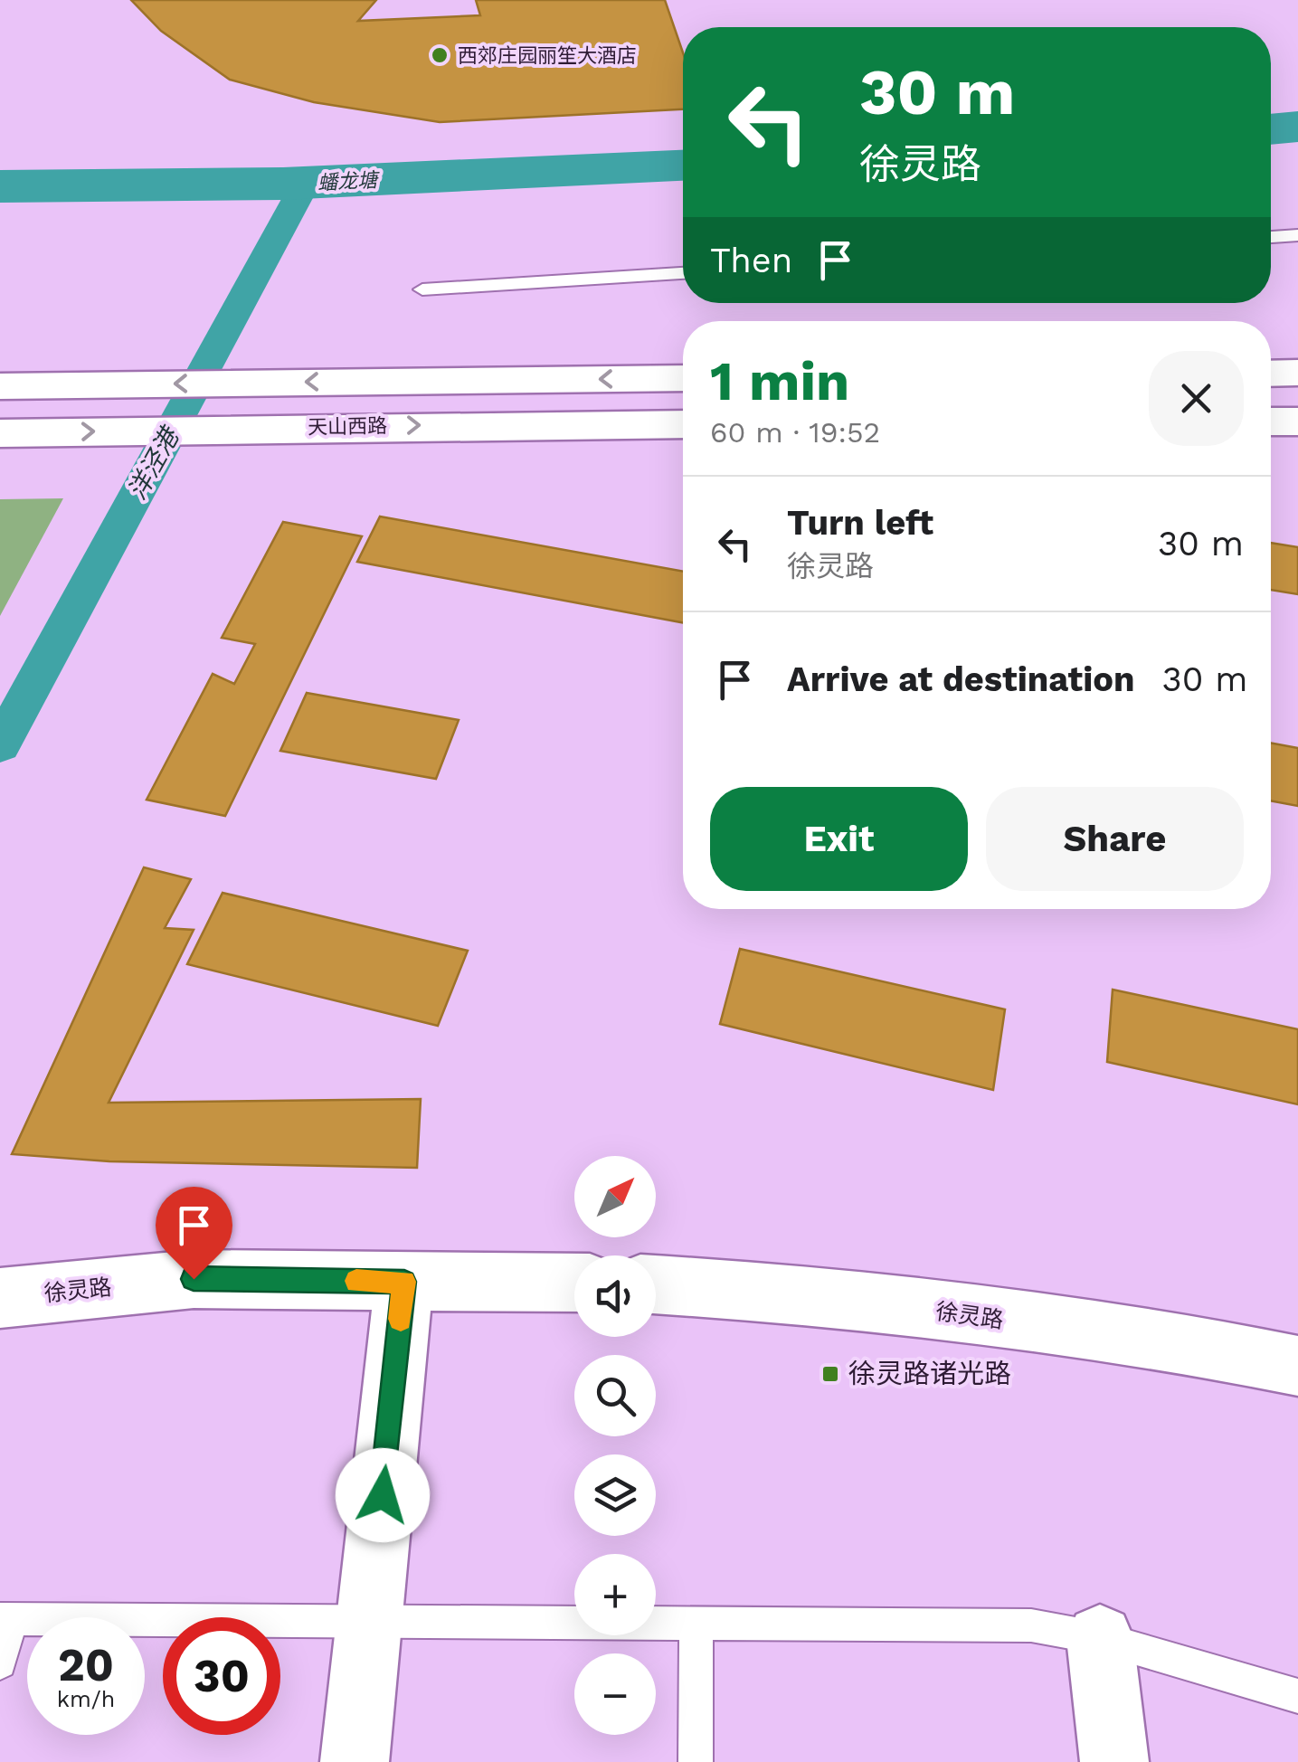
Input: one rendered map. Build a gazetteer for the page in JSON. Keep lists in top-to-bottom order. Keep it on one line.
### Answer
{"streets":{"main road":["天山西路","徐灵路"]},"water":["蟠龙塘","洋泾港"],"places":{"other":["西郊庄园丽笙大酒店"],"transit":["徐灵路诸光路"]},"north":"top right","page":{"turn":["30 m","徐灵路"],"then":"Then","heading":["1 min","60 m · 19:52"],"list":[{"name":"Turn left","note":"徐灵路","value":"30 m"},{"name":"Arrive at destination","value":"30 m"}],"buttons":["Exit","Share"],"map_buttons":["+","−"],"speed":"20 km/h","limit":"30"}}
